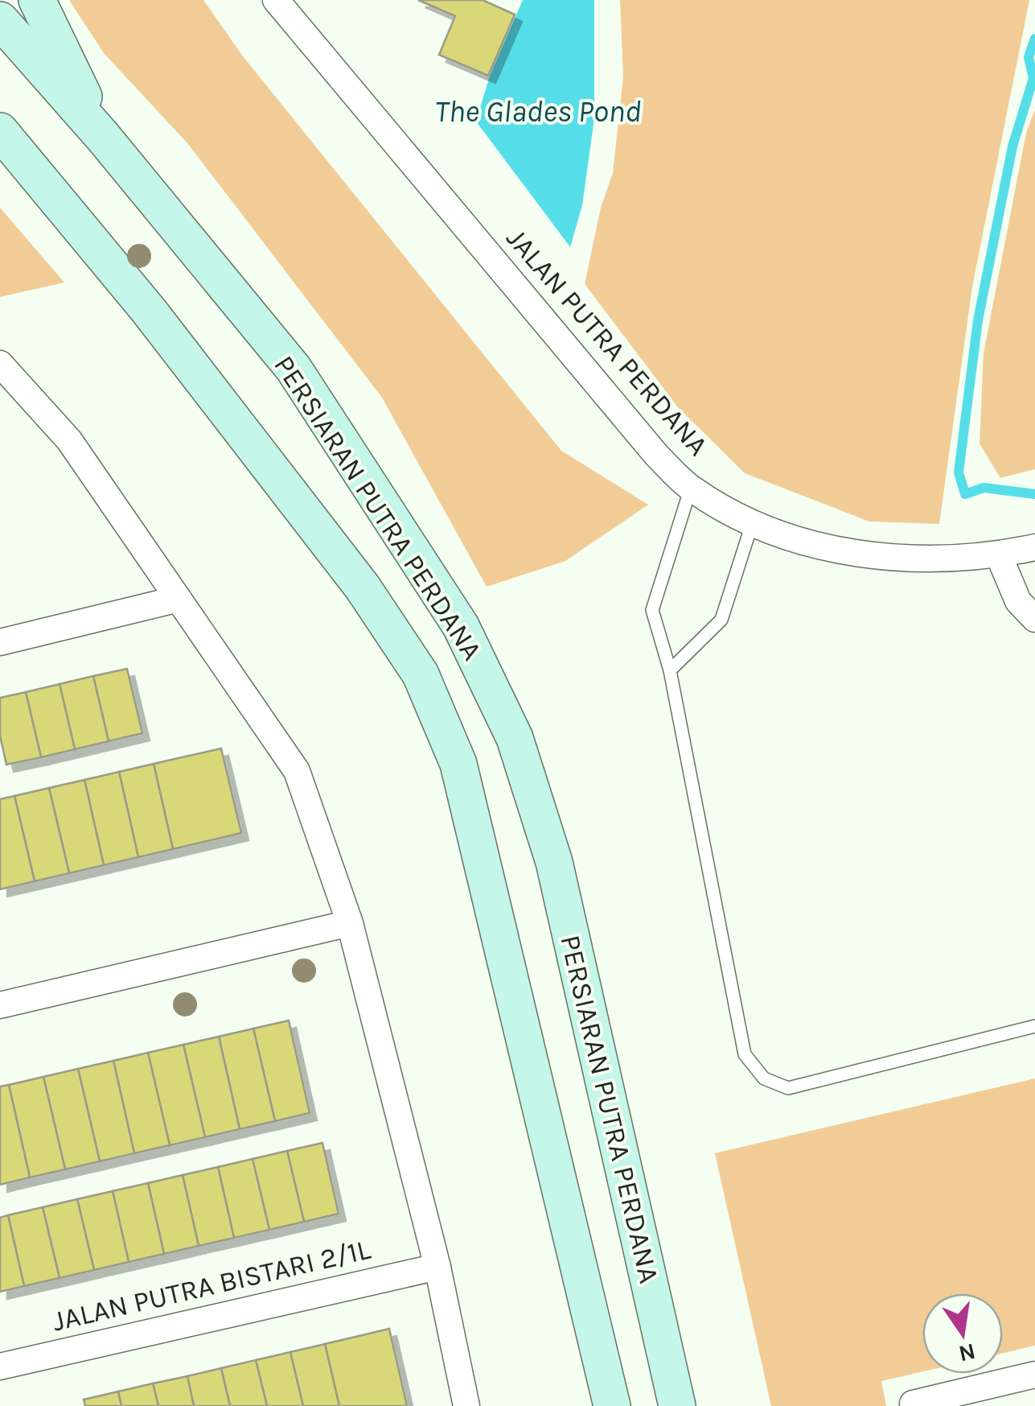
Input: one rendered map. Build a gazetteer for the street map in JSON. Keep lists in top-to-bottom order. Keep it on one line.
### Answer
{"streets":{"main road":["PERSIARAN PUTRA PERDANA"],"street":["JALAN PUTRA PERDANA","JALAN PUTRA BISTARI 2/1L"]},"water":["The Glades Pond"],"north":"bottom"}
